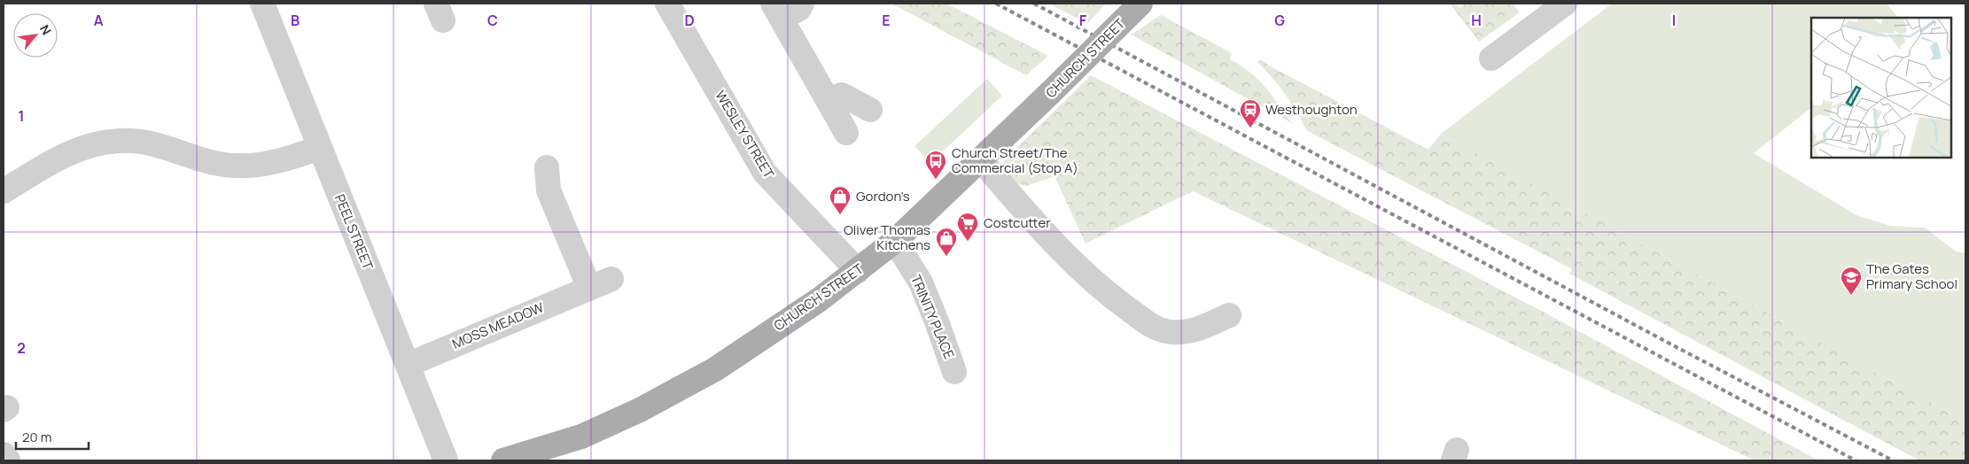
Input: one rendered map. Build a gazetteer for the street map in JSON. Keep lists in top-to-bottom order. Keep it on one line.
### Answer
{"streets":{"main road":["CHURCH STREET"],"street":["WESLEY STREET","PEEL STREET","TRINITY PLACE","MOSS MEADOW"]},"crossings":[["CHURCH STREET","WESLEY STREET"],["CHURCH STREET","TRINITY PLACE"],["PEEL STREET","MOSS MEADOW"]],"places":{"station":["Westhoughton"],"bus stop":["Church Street/The Commercial (Stop A)"],"shop":["Gordon's","Oliver Thomas Kitchens"],"supermarket":["Costcutter"],"school or university":["The Gates Primary School"]},"scale_bar":"20 m","north":"top right","grid":{"columns":["A","B","C","D","E","F","G","H","I"],"rows":["1","2"]}}
